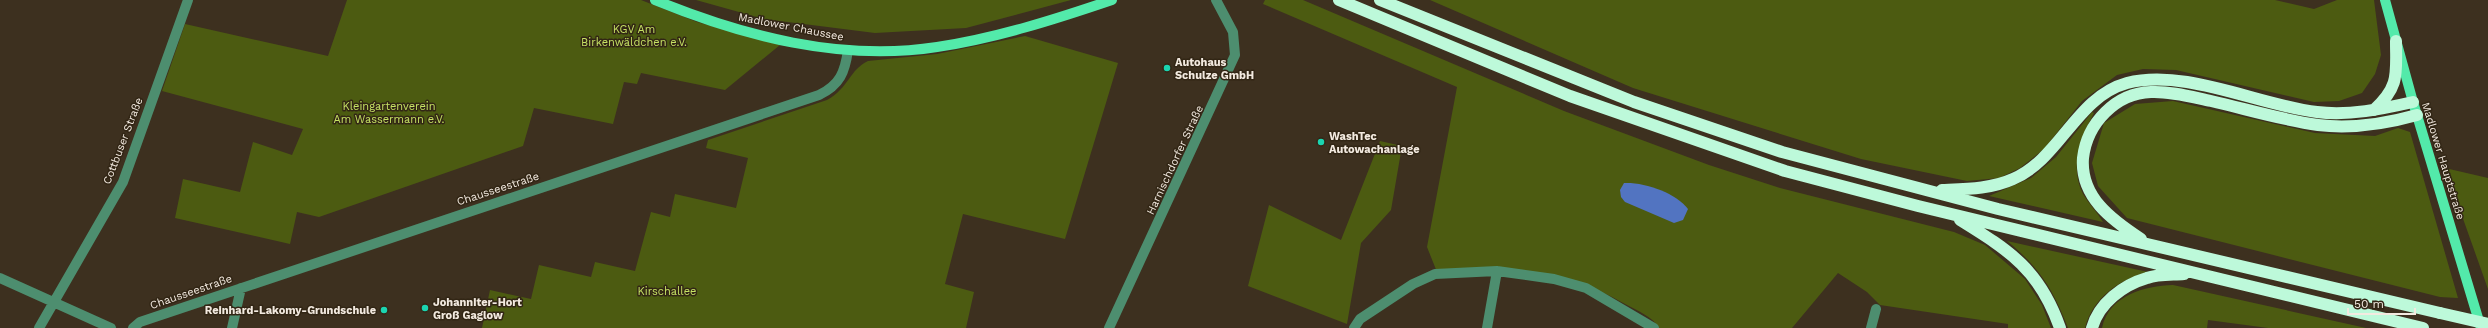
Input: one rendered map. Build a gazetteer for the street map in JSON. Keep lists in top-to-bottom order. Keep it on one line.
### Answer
{"streets":{"main road":["Madlower Chaussee","Madlower Hauptstraße"],"street":["Cottbuser Straße","Harnischdorfer Straße","Chausseestraße"]},"crossings":[["Madlower Chaussee","Chausseestraße"]],"parks":["KGV Am Birkenwäldchen e.V.","Kleingartenverein Am Wassermann e.V.","Kirschallee"],"places":["Autohaus Schulze GmbH","WashTec Autowachanlage","Johanniter-Hort Groß Gaglow","Reinhard-Lakomy-Grundschule"],"scale_bar":"50 m"}
